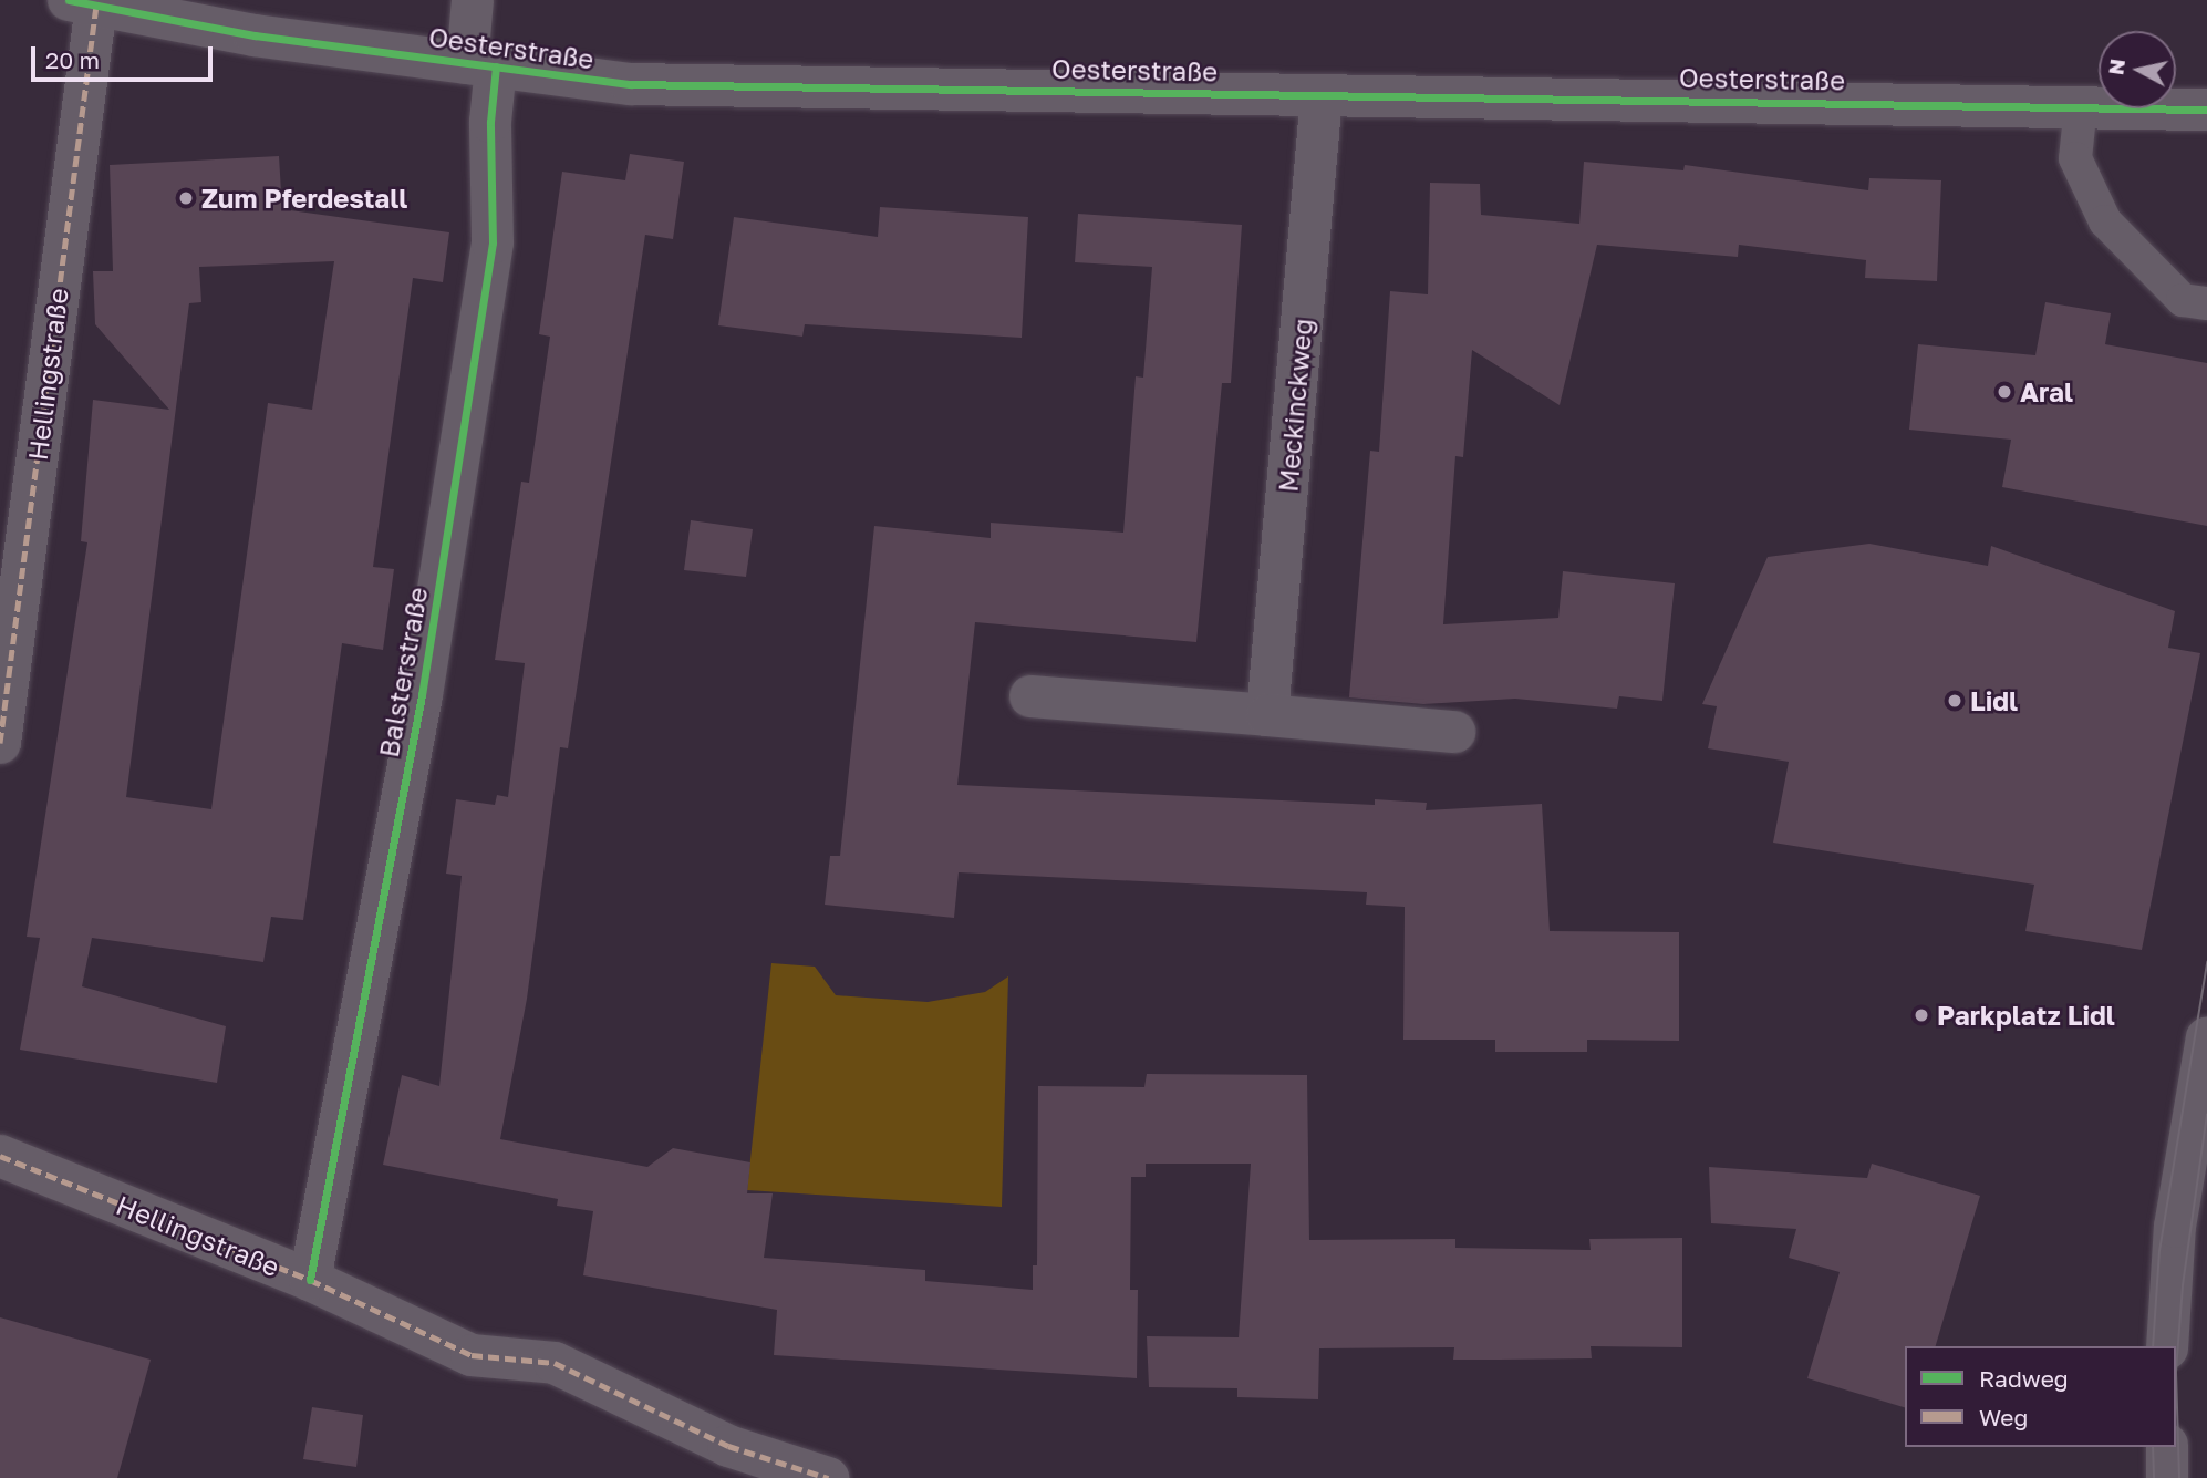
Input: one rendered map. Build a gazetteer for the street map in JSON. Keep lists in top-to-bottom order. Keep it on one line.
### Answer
{"streets":{"street":["Oesterstraße","Hellingstraße","Meckinckweg","Balsterstraße"]},"crossings":[["Oesterstraße","Hellingstraße"],["Oesterstraße","Meckinckweg"],["Oesterstraße","Balsterstraße"],["Hellingstraße","Balsterstraße"]],"places":["Zum Pferdestall","Aral","Lidl","Parkplatz Lidl"],"legend":["Radweg","Weg"],"scale_bar":"20 m","north":"left"}
